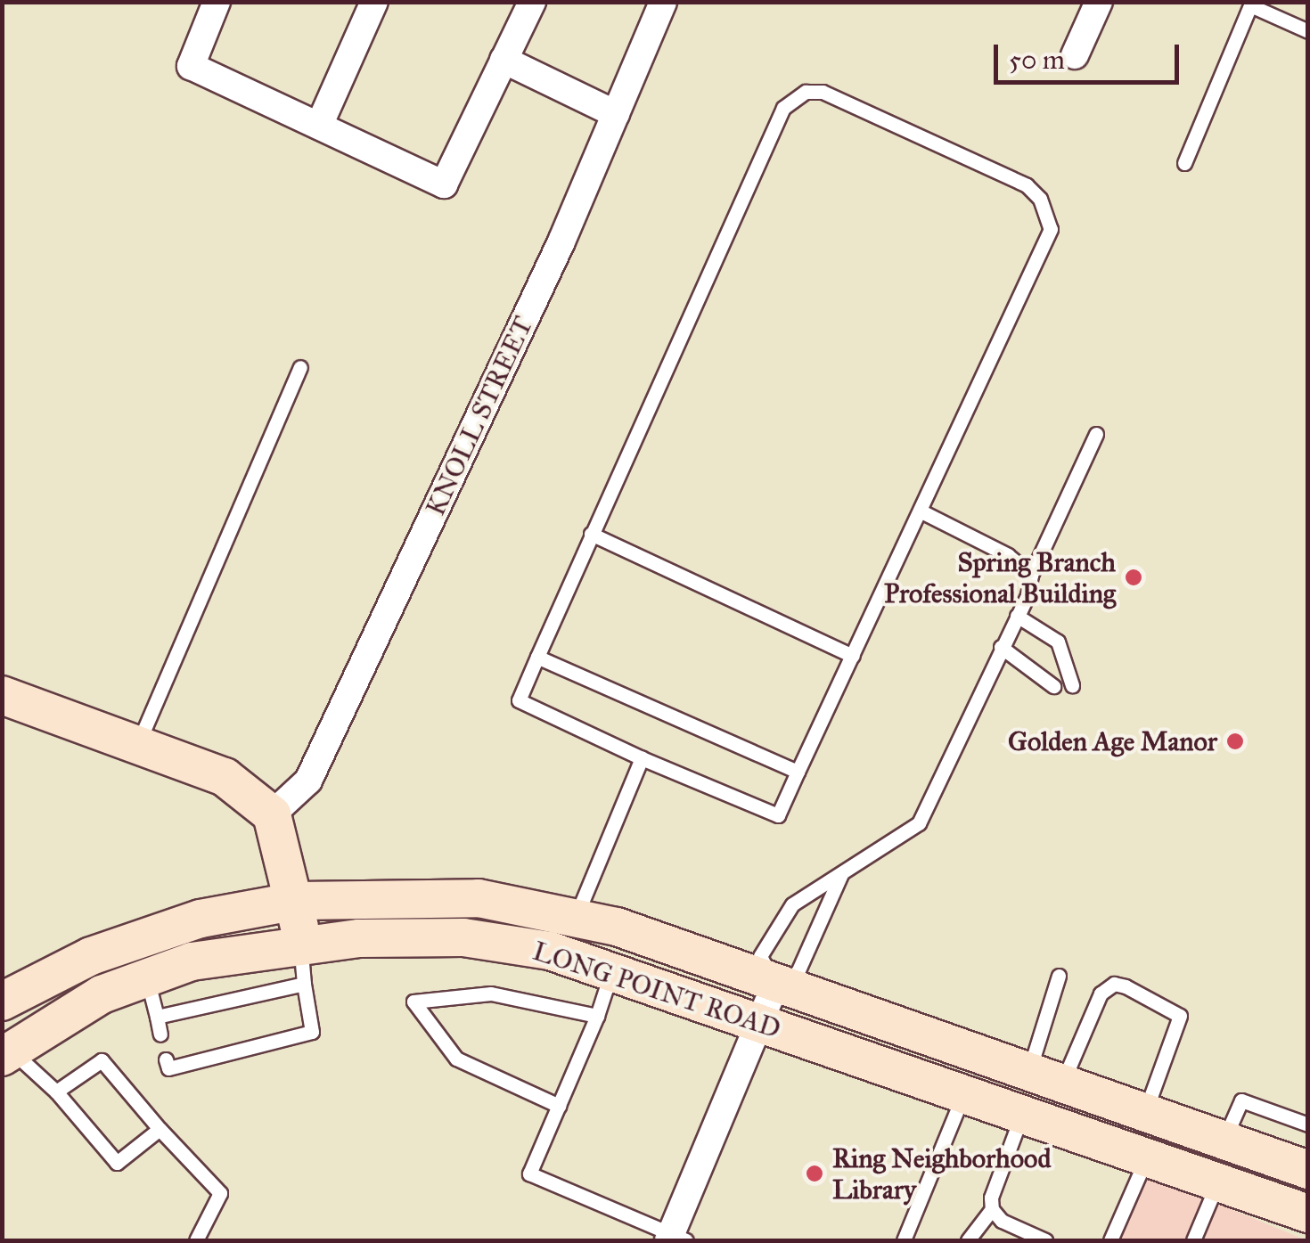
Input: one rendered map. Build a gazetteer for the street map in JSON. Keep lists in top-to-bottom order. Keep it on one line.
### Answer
{"streets":{"main road":["LONG POINT ROAD"],"street":["KNOLL STREET"]},"places":["Spring Branch Professional Building","Golden Age Manor","Ring Neighborhood Library"],"scale_bar":"50 m"}
